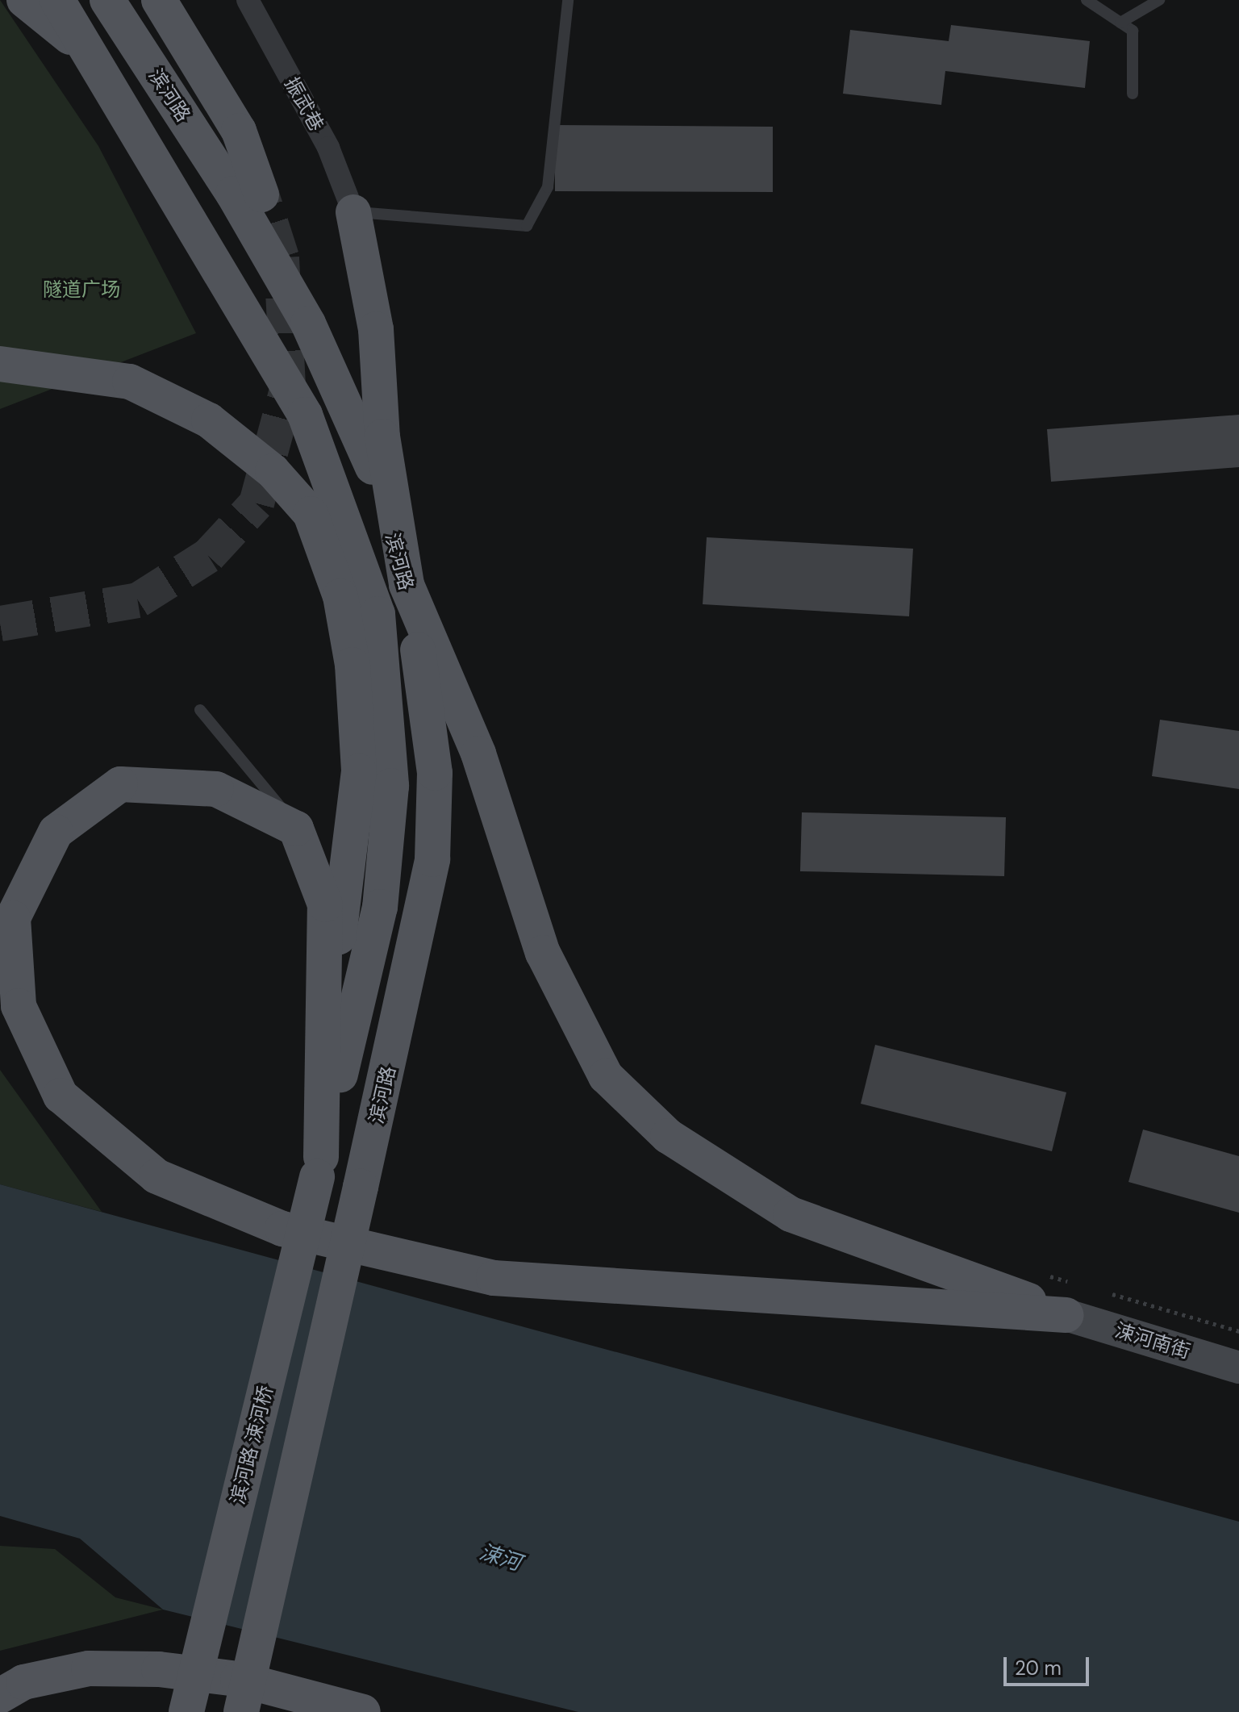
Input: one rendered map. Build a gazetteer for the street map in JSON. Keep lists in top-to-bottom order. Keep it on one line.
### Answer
{"streets":{"main road":["滨河路","涑河南街","滨河路 涑河桥"],"street":["振武巷"]},"crossings":[["滨河路","滨河路 涑河桥"]],"water":["涑河"],"parks":["隧道广场"],"scale_bar":"20 m"}
